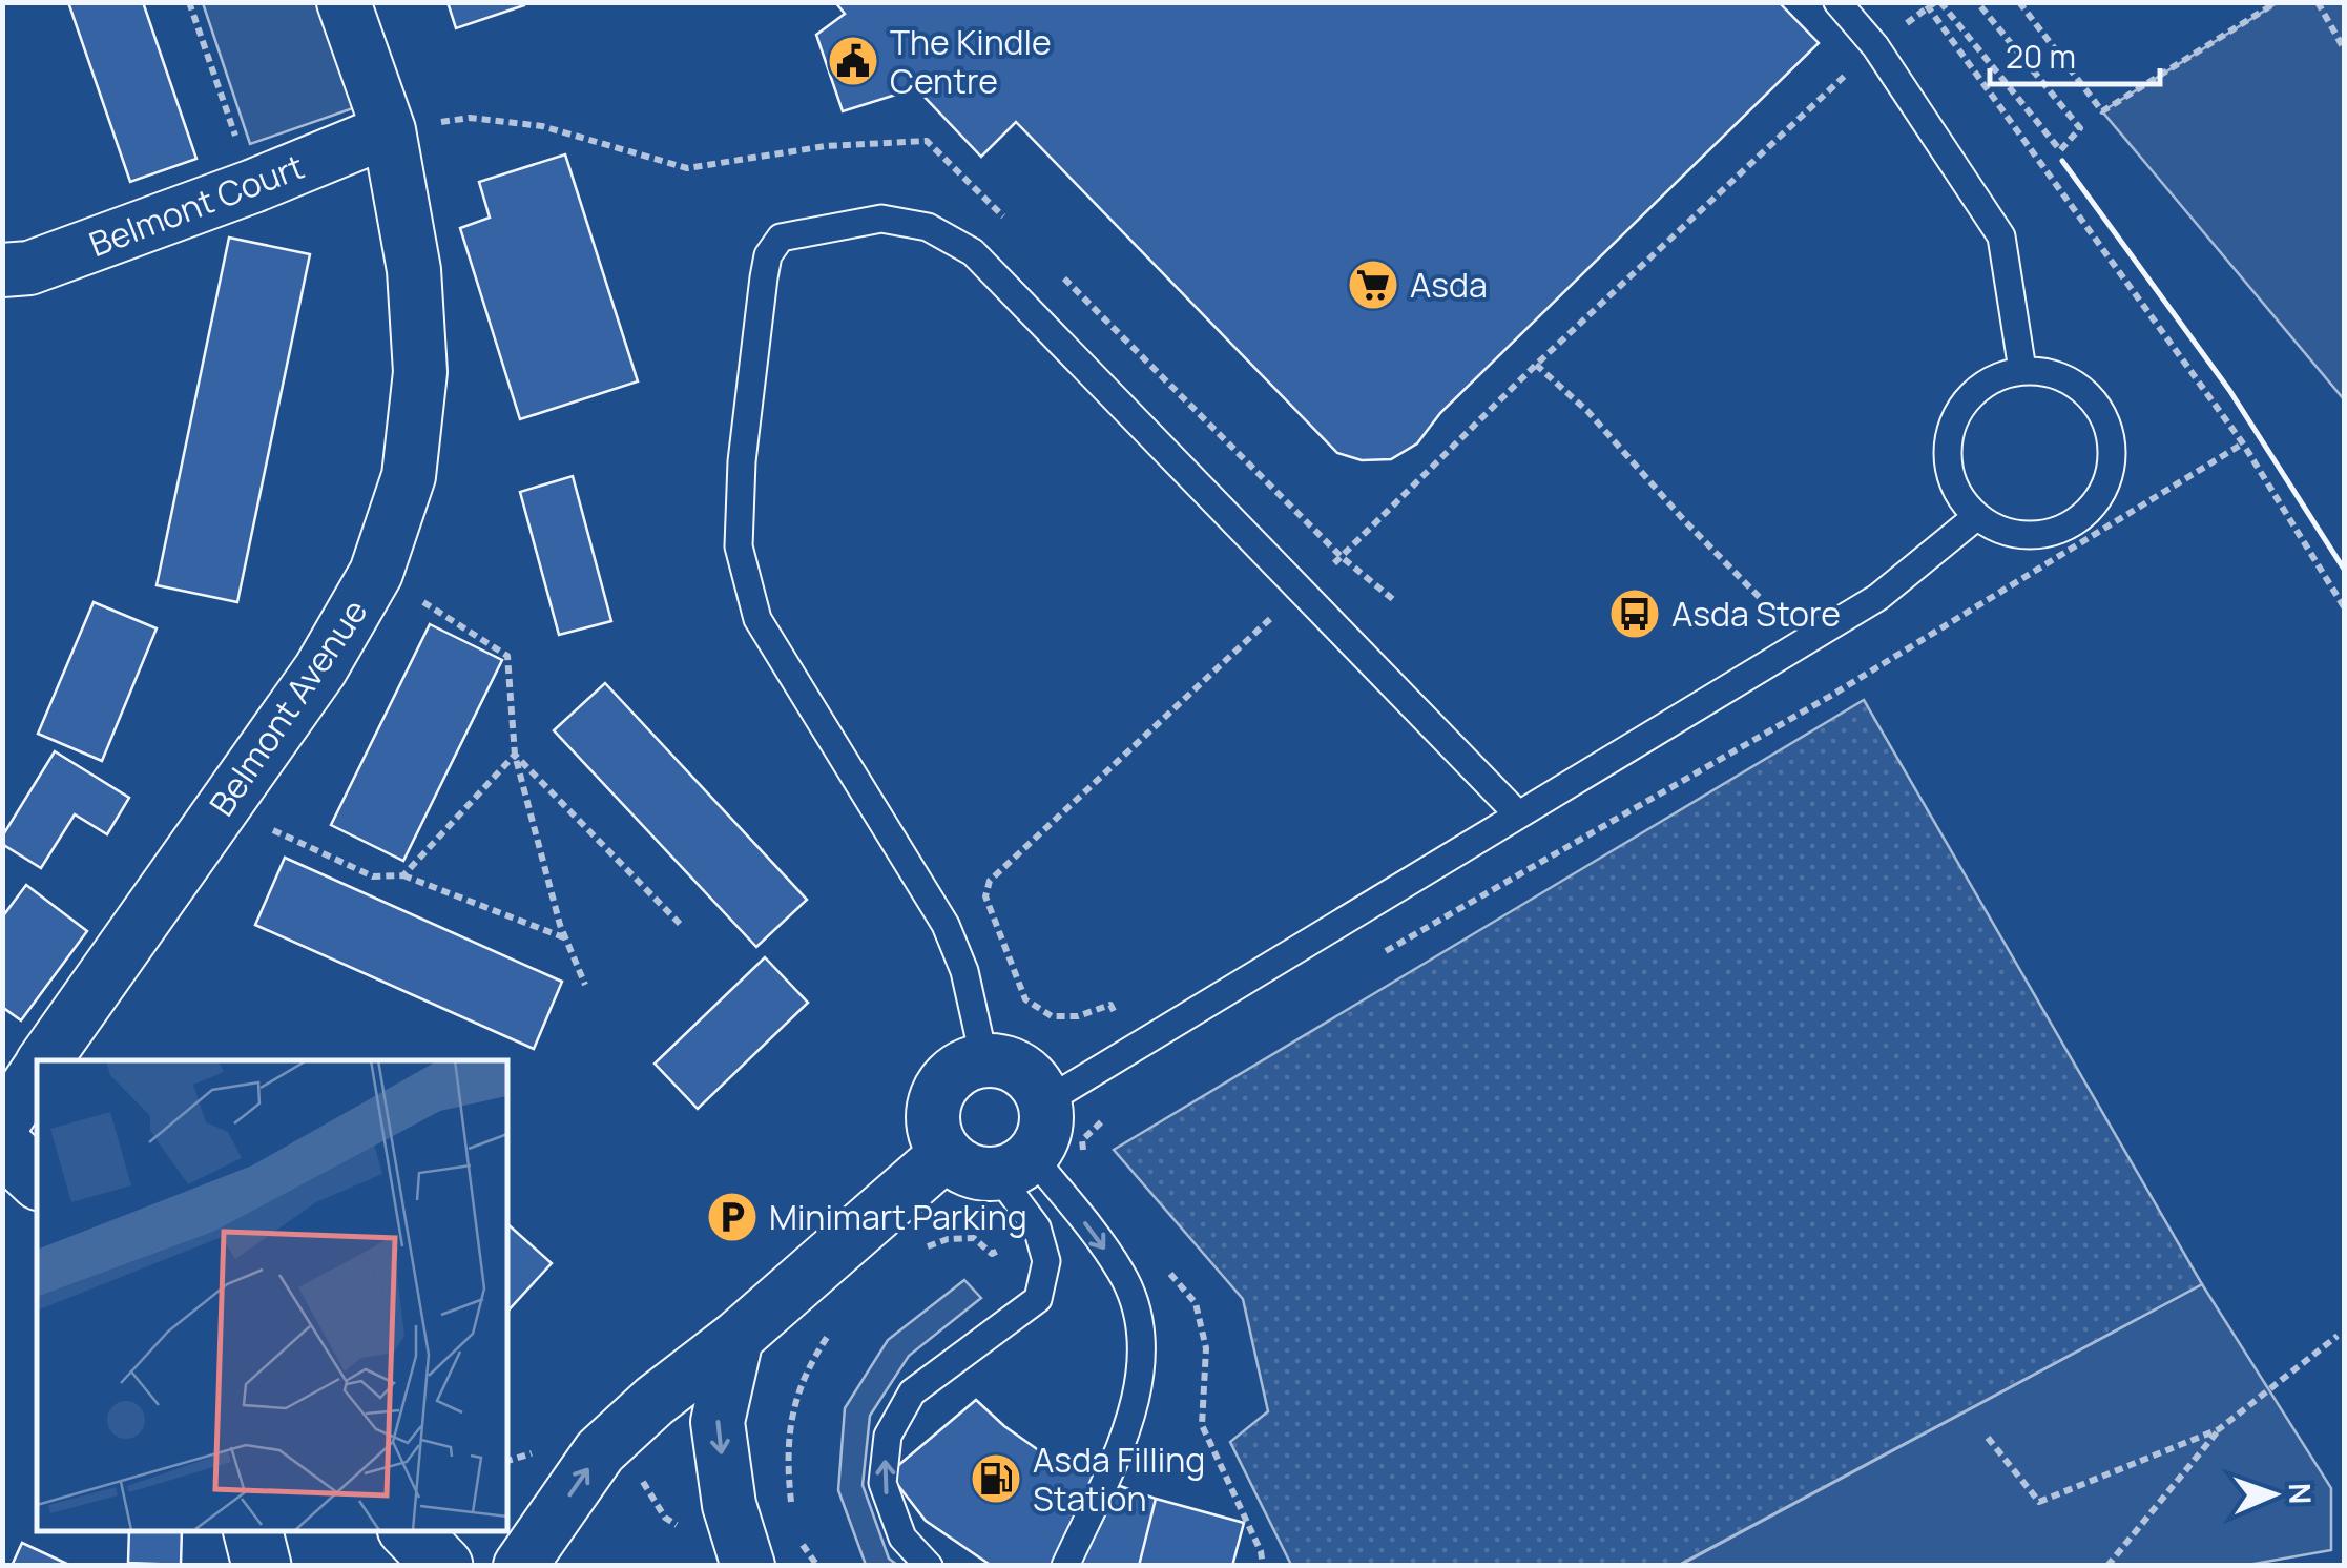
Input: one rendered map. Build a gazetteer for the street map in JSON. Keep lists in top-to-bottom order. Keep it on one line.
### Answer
{"streets":{"street":["Belmont Court","Belmont Avenue"]},"crossings":[["Belmont Court","Belmont Avenue"]],"places":{"public building":["The Kindle Centre"],"supermarket":["Asda"],"bus stop":["Asda Store"],"parking":["Minimart Parking"],"fuel station":["Asda Filling Station"]},"scale_bar":"20 m","north":"right"}
